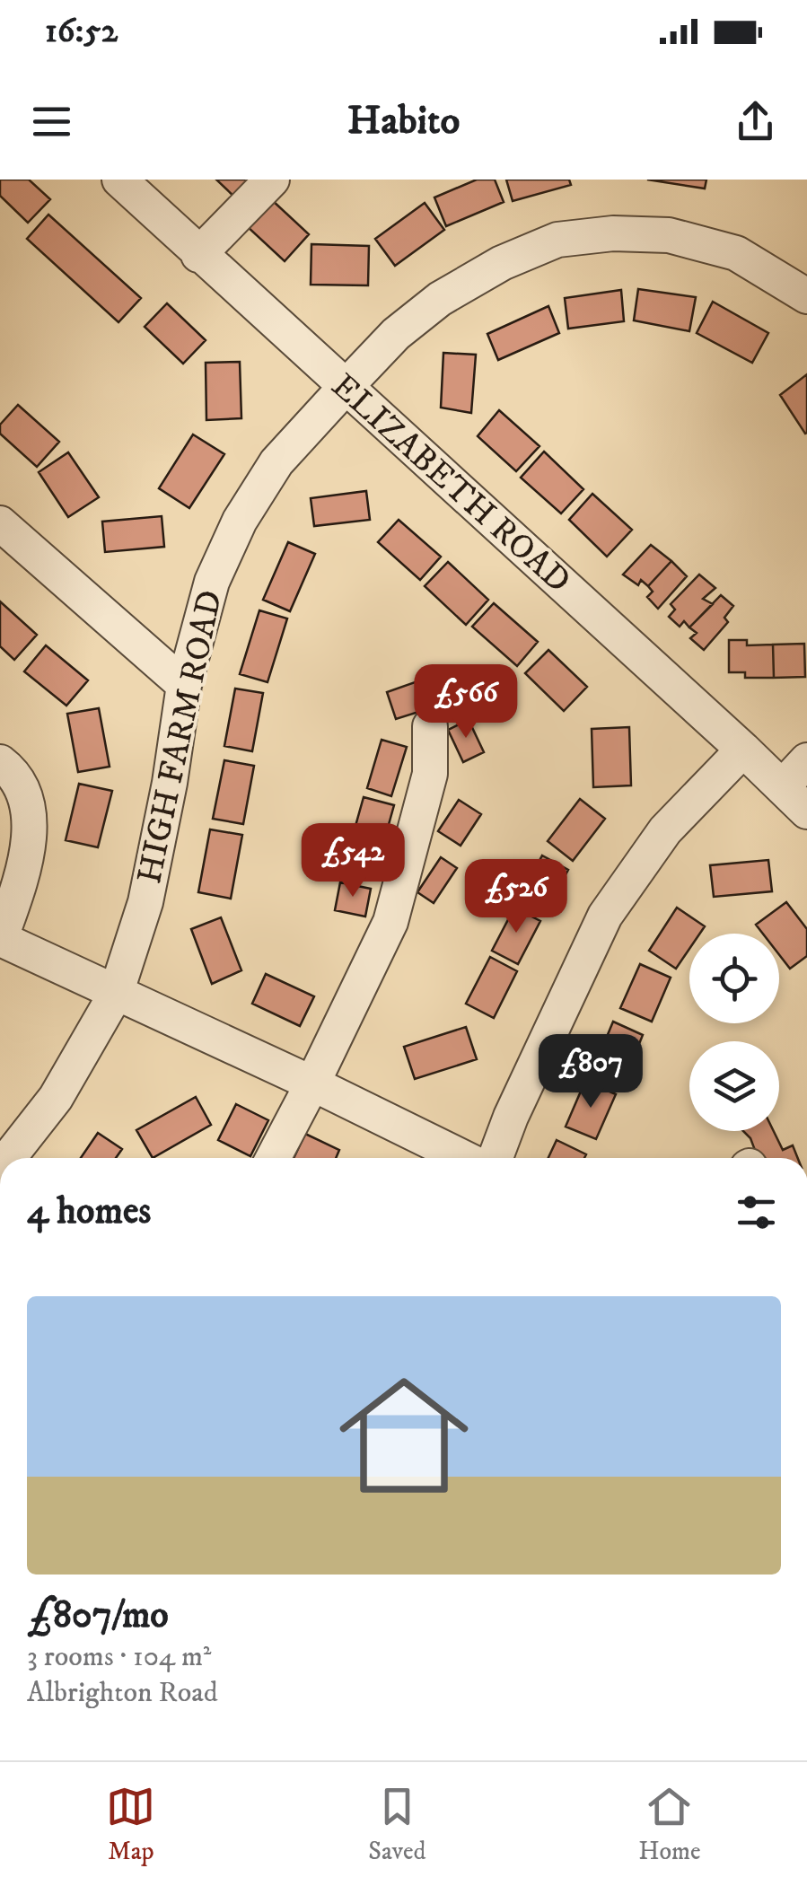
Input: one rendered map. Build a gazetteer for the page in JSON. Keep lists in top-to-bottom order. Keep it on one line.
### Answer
{"streets":{"street":["ELIZABETH ROAD","HIGH FARM ROAD"]},"crossings":[["ELIZABETH ROAD","HIGH FARM ROAD"]],"page":{"status":"16:52","header":"Habito","price":["£566","£542","£526","£807"],"heading":"4 homes","list":[{"name":"£807/mo","note":"3 rooms · 104 m² · Albrighton Road"}],"tabs":["Map","Saved","Home"]}}
